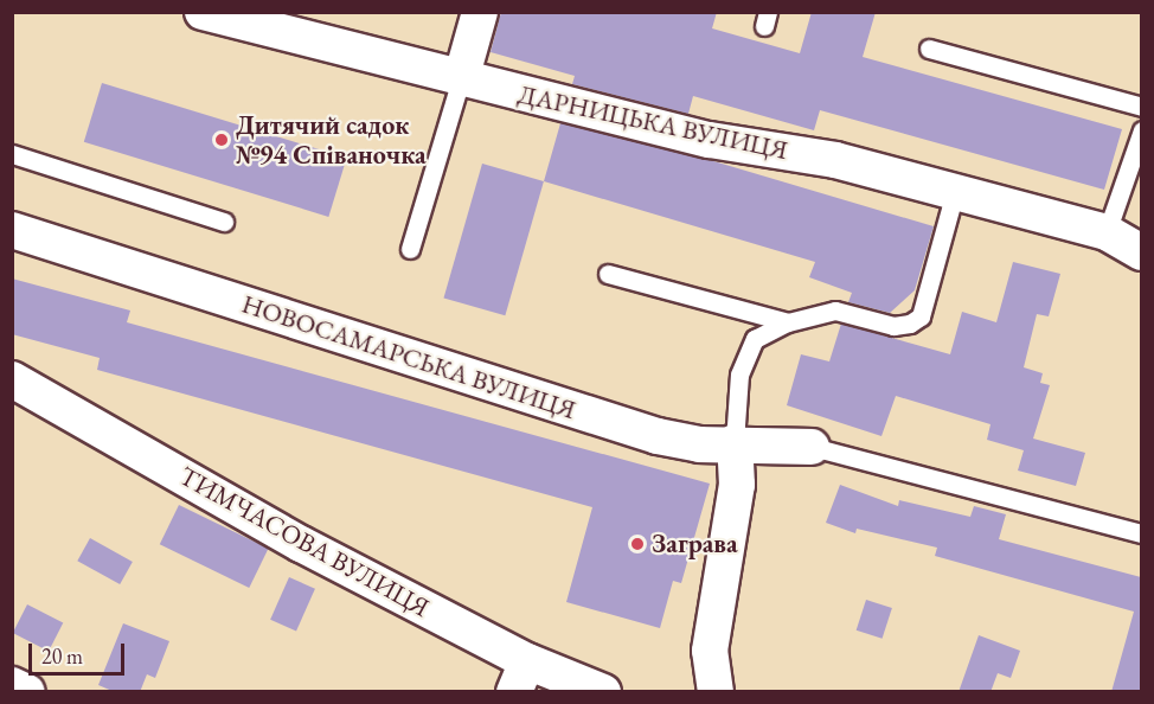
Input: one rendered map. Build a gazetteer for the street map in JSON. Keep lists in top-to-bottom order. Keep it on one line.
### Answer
{"streets":{"street":["ДАРНИЦЬКА ВУЛИЦЯ","НОВОСАМАРСЬКА ВУЛИЦЯ","ТИМЧАСОВА ВУЛИЦЯ"]},"places":["Дитячий садок №94 Співаночка","Заграва"],"scale_bar":"20 m"}
